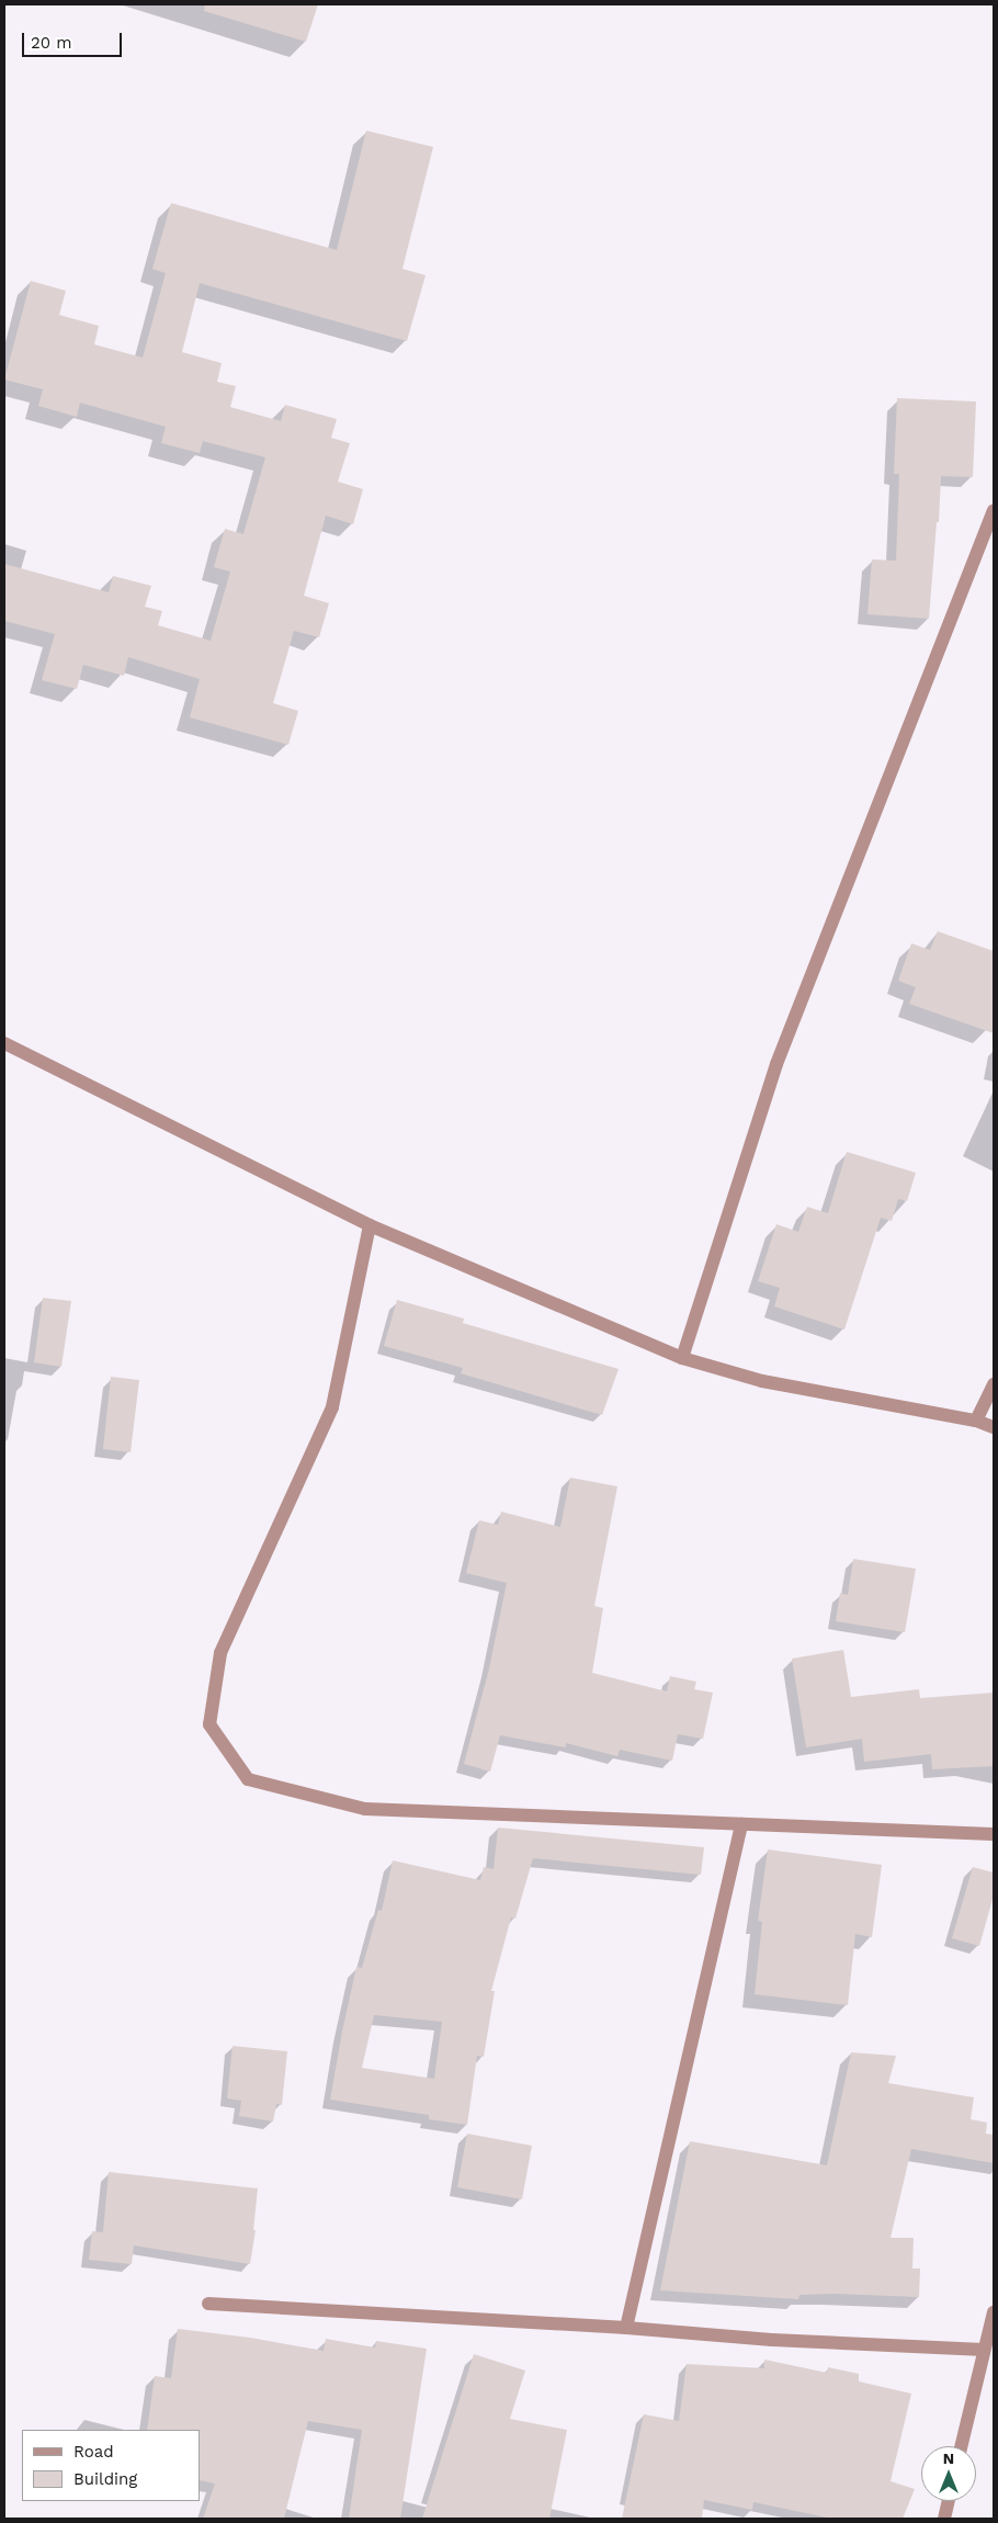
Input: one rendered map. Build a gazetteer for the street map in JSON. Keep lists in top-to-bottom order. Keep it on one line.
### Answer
{"legend":["Road","Building"],"scale_bar":"20 m","north":"top"}
